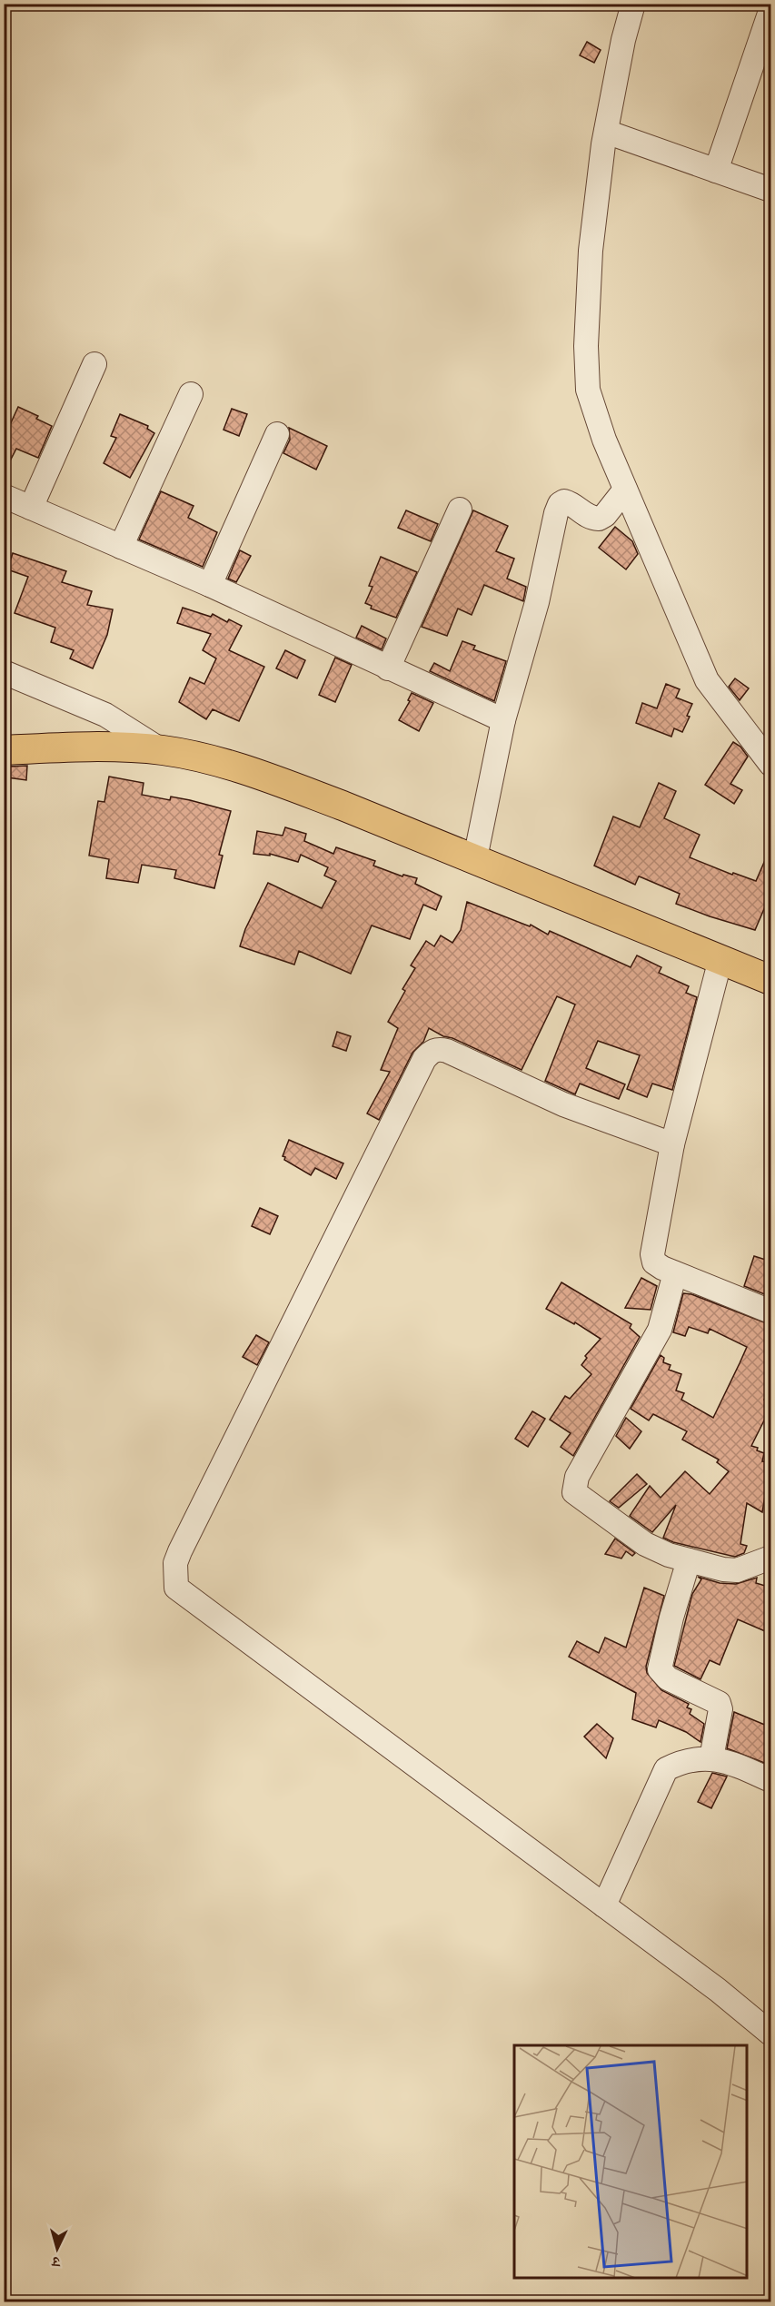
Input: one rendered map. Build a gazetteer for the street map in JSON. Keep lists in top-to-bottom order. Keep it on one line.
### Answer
{"north":"bottom"}
